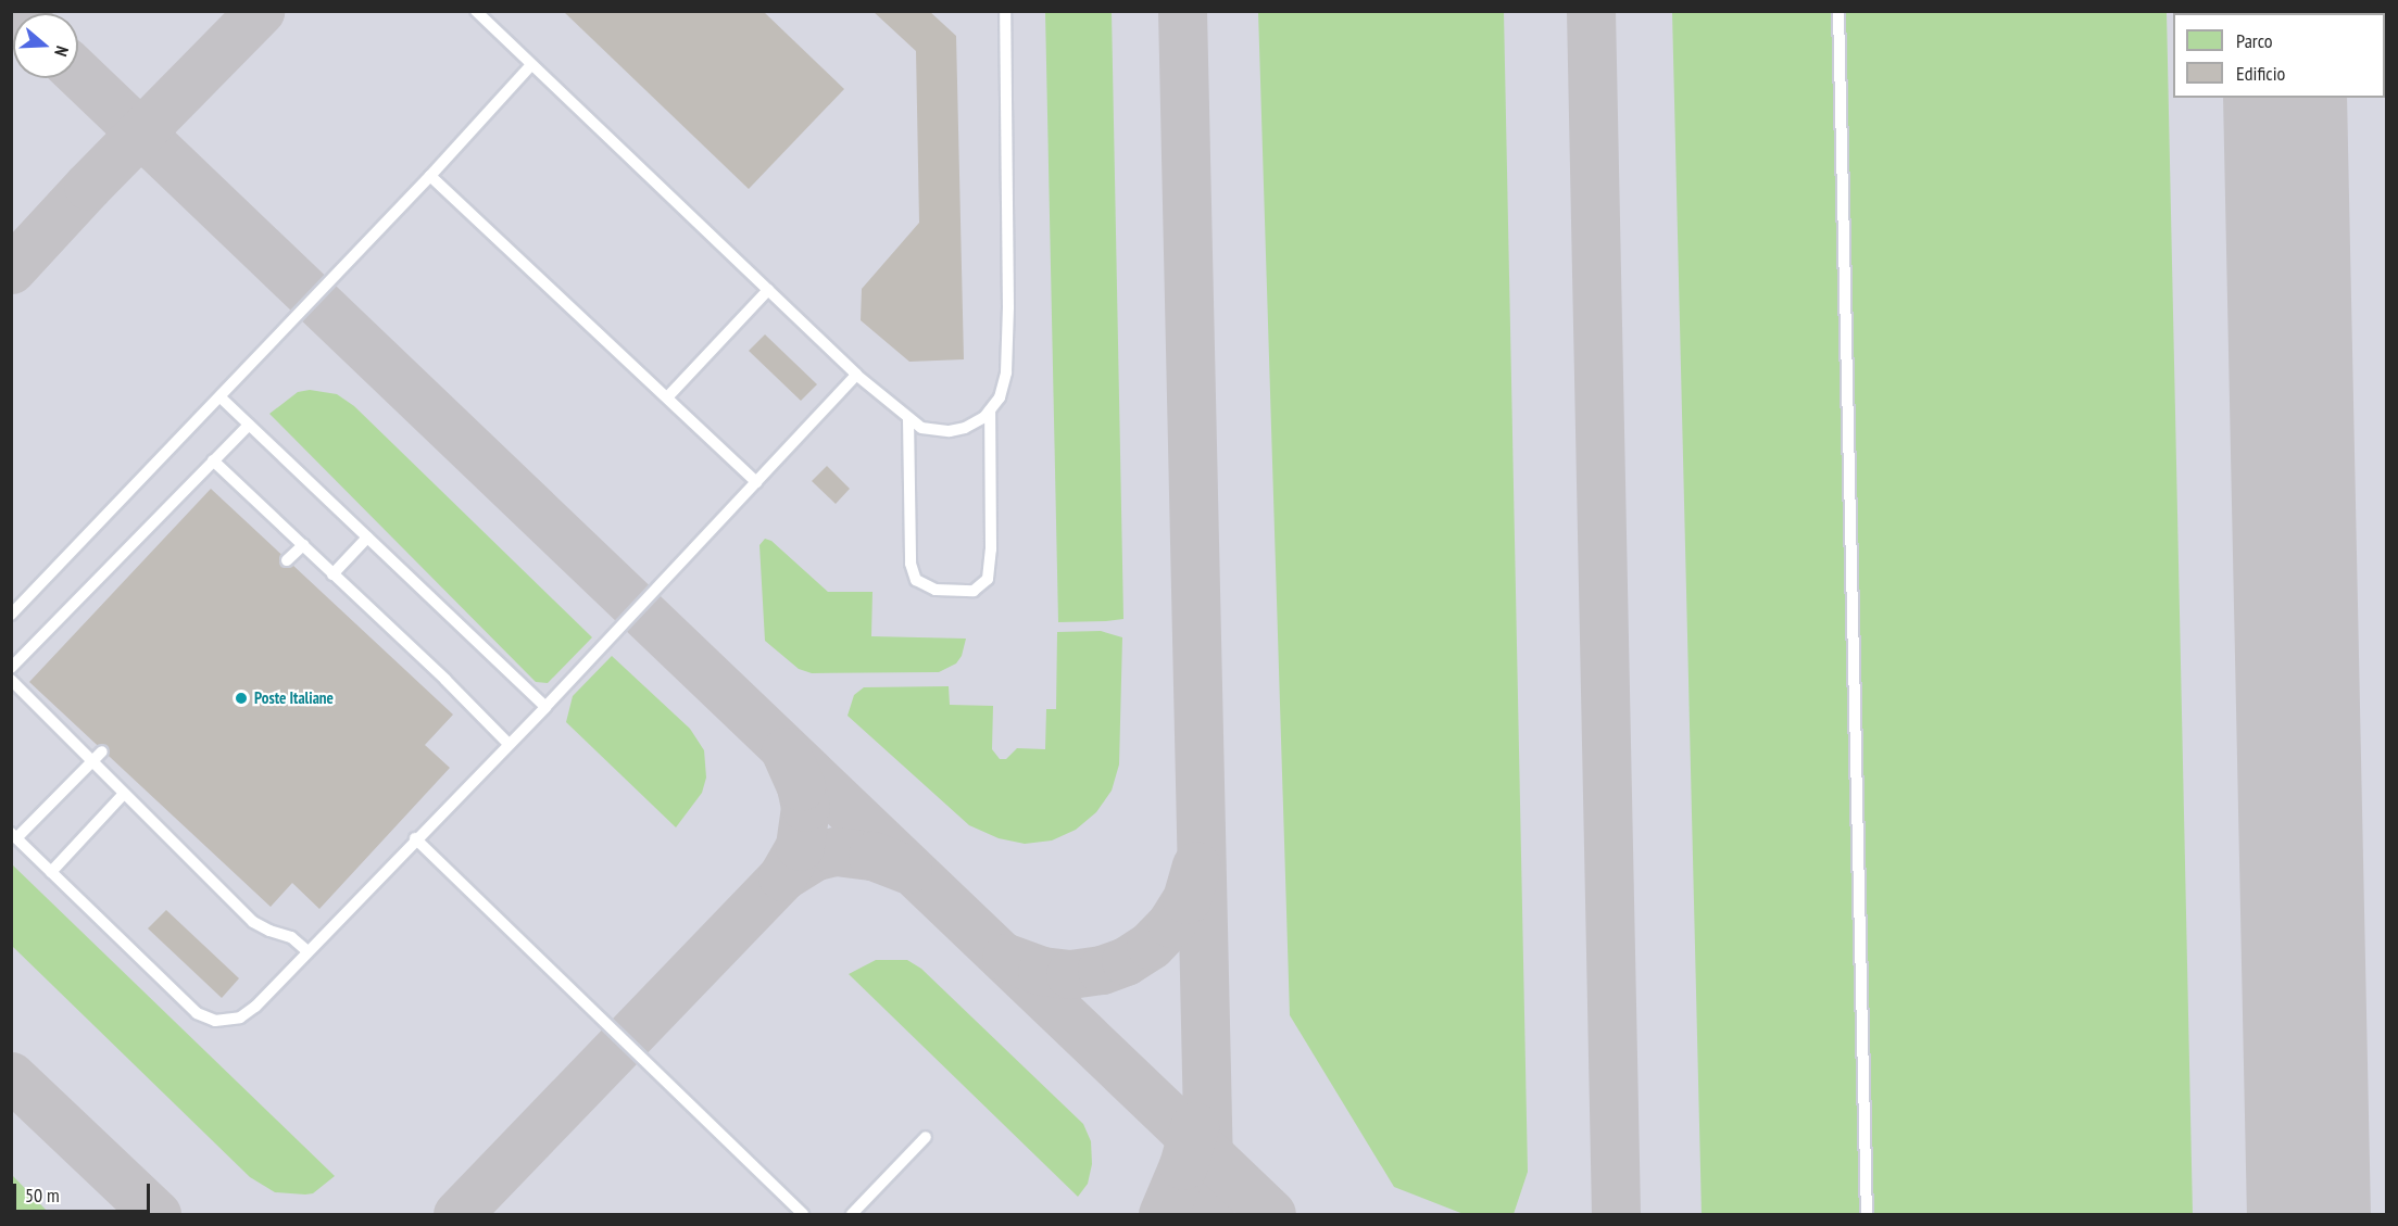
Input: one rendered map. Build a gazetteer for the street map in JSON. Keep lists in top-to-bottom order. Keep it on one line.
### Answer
{"places":["Poste Italiane"],"legend":["Parco","Edificio"],"scale_bar":"50 m","north":"right"}
